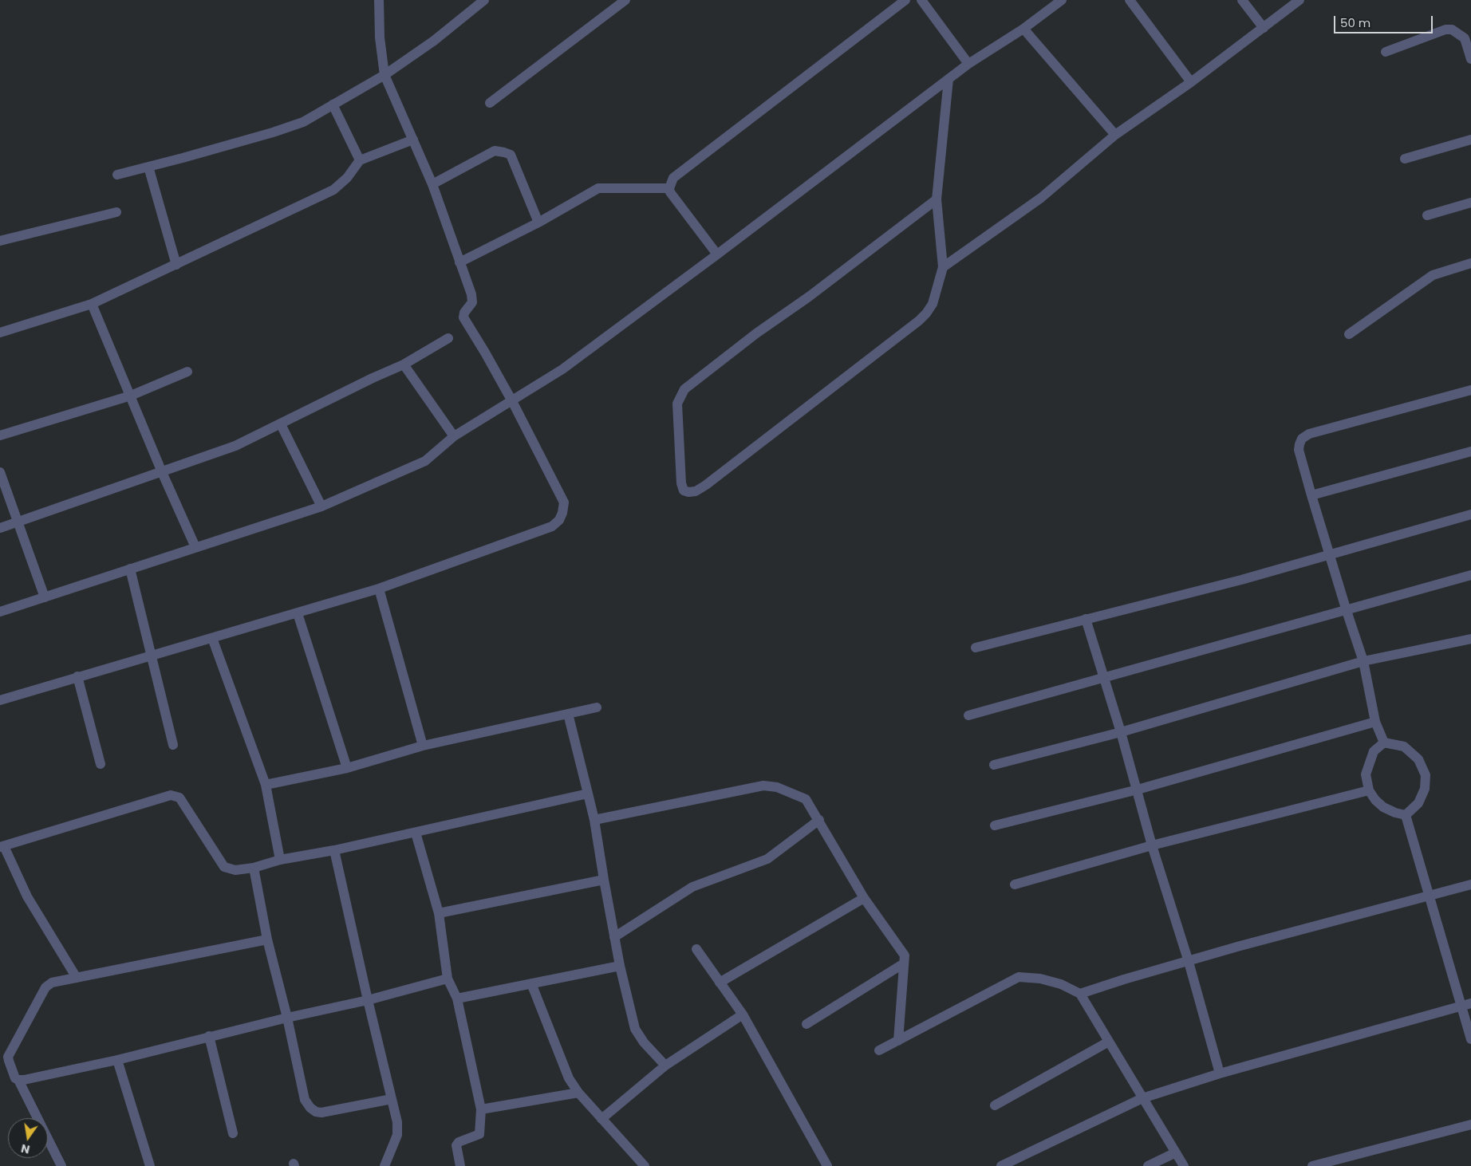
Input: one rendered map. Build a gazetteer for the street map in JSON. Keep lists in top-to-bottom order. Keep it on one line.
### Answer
{"scale_bar":"50 m","north":"bottom"}
